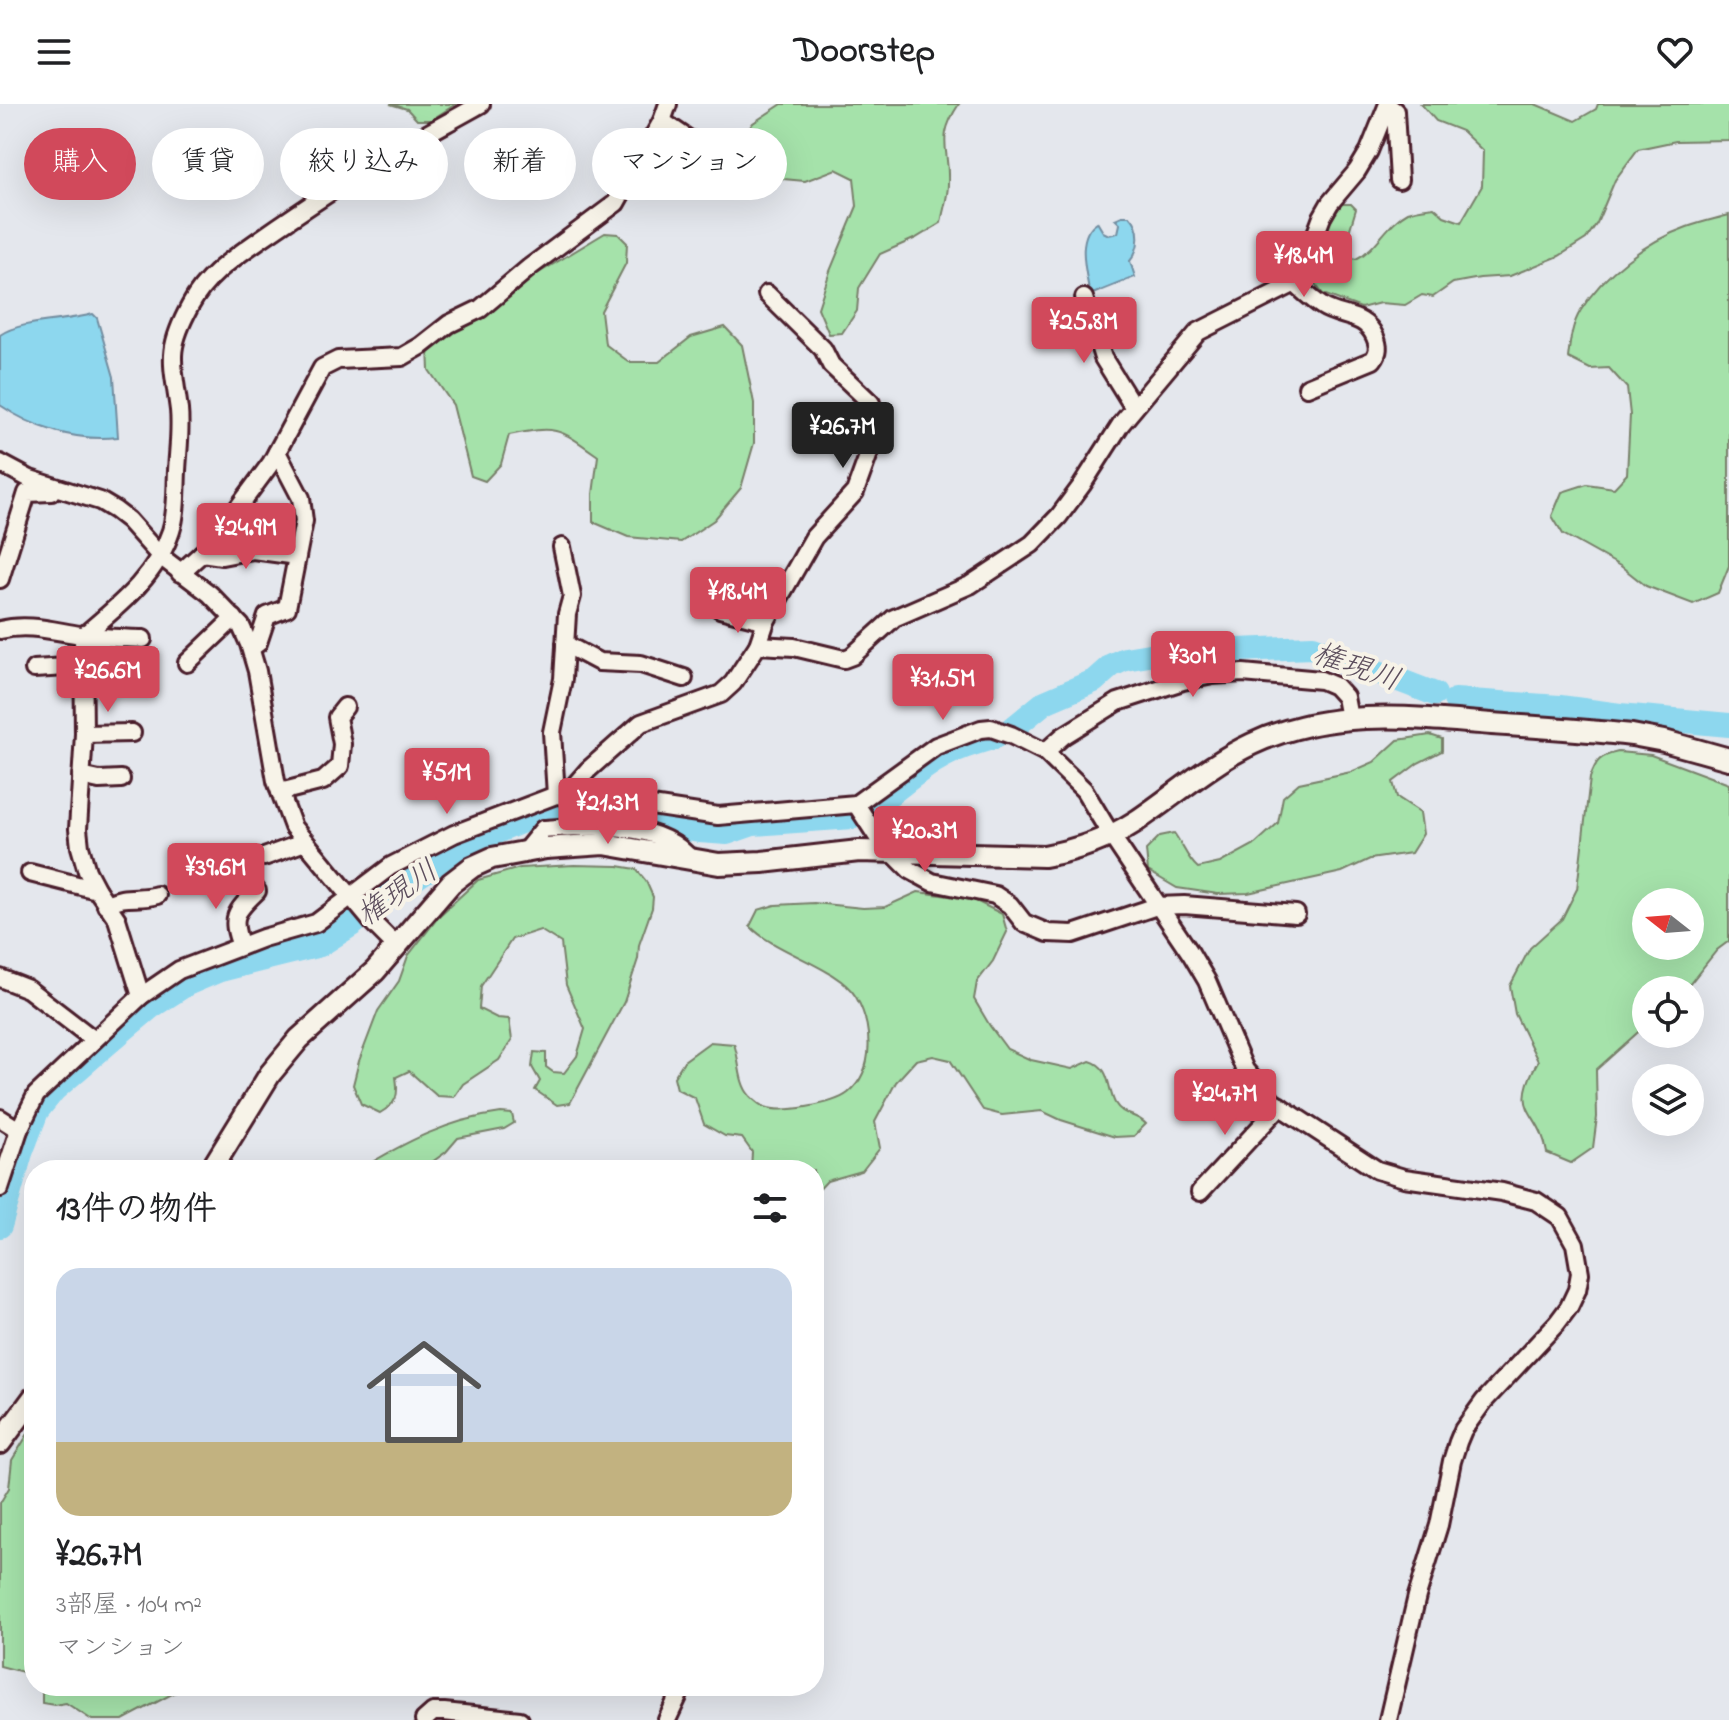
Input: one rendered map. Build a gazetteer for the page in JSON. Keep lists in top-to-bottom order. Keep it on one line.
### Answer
{"water":["権現川"],"north":"left","page":{"header":"Doorstep","chip":["購入","賃貸","絞り込み","新着","マンション"],"price":["¥18.4M","¥25.8M","¥26.7M","¥24.9M","¥18.4M","¥30M","¥26.6M","¥31.5M","¥51M","¥21.3M","¥20.3M","¥39.6M","¥24.7M"],"heading":"13件の物件","list":[{"name":"¥26.7M","note":"3部屋 · 104 m² · マンション"}]}}
